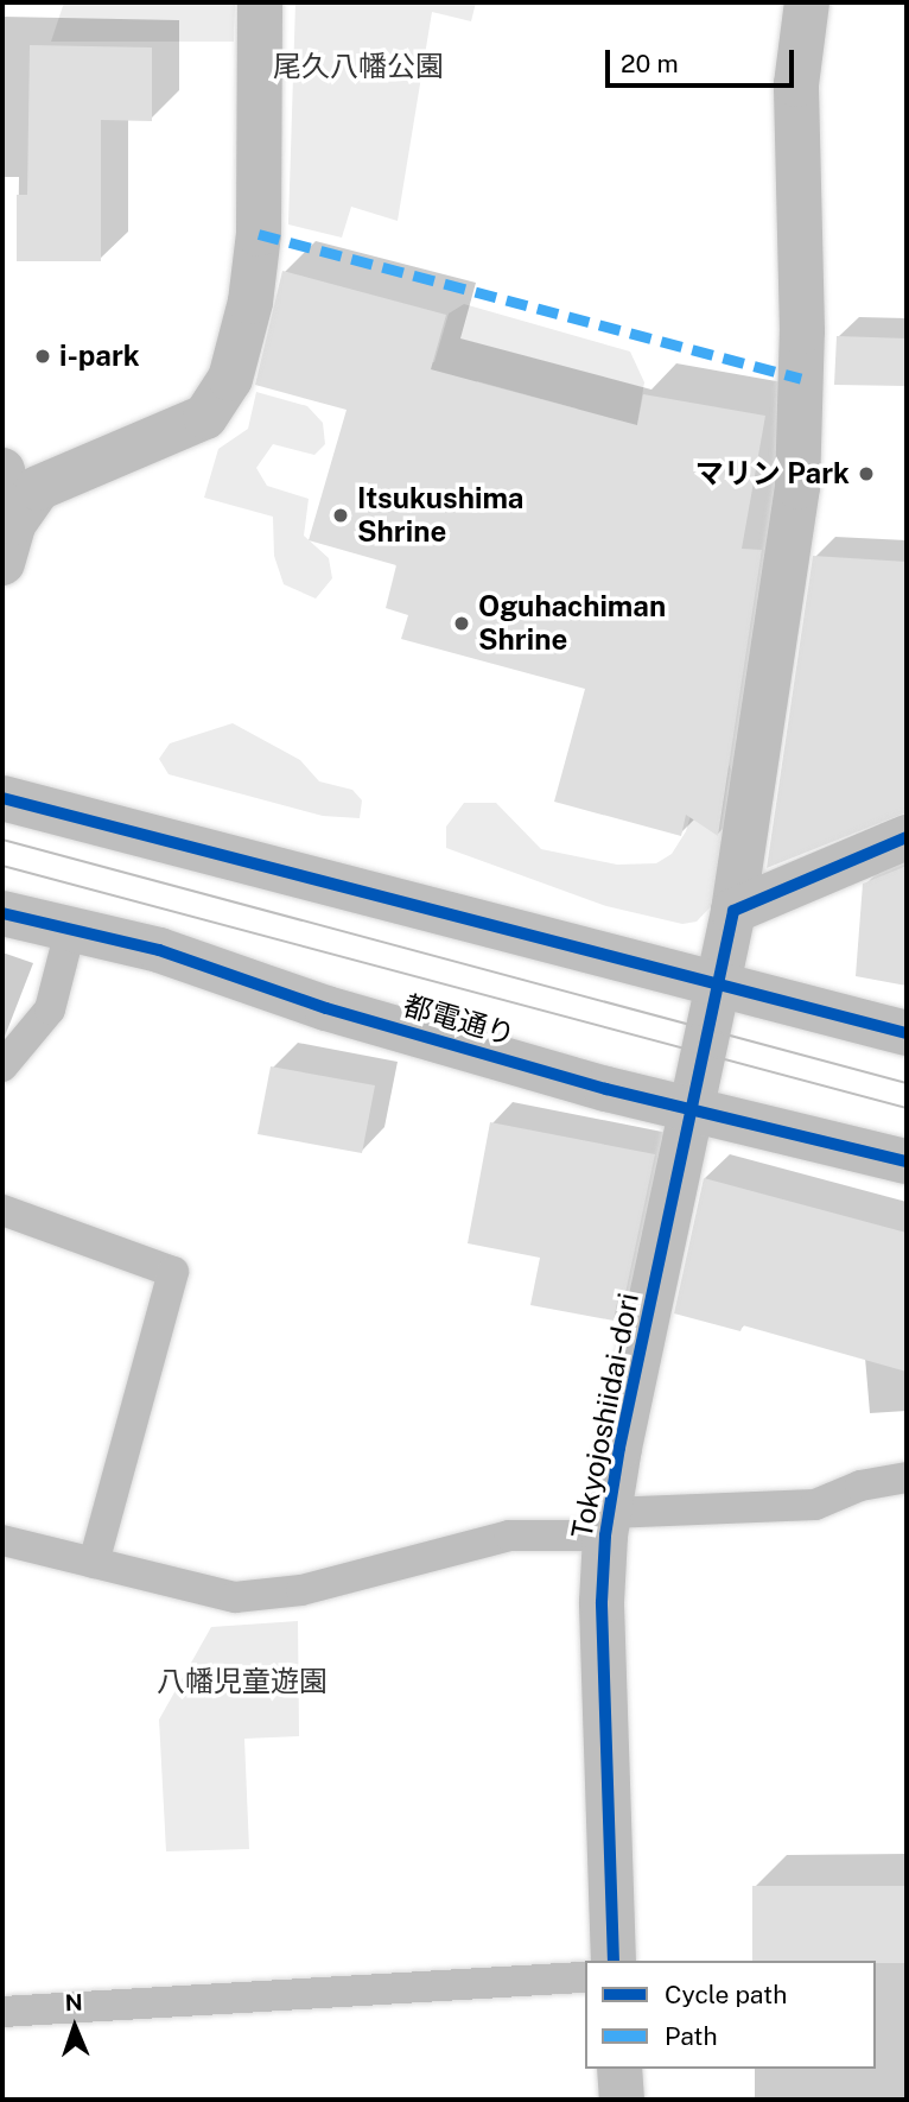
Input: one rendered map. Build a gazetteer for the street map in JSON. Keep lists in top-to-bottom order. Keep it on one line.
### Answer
{"streets":{"street":["都電通り","Tokyojoshiidai-dori"]},"crossings":[["都電通り","Tokyojoshiidai-dori"]],"parks":["尾久八幡公園","八幡児童遊園"],"places":["i-park","マリン Park","Itsukushima Shrine","Oguhachiman Shrine"],"legend":["Cycle path","Path"],"scale_bar":"20 m","north":"top"}
